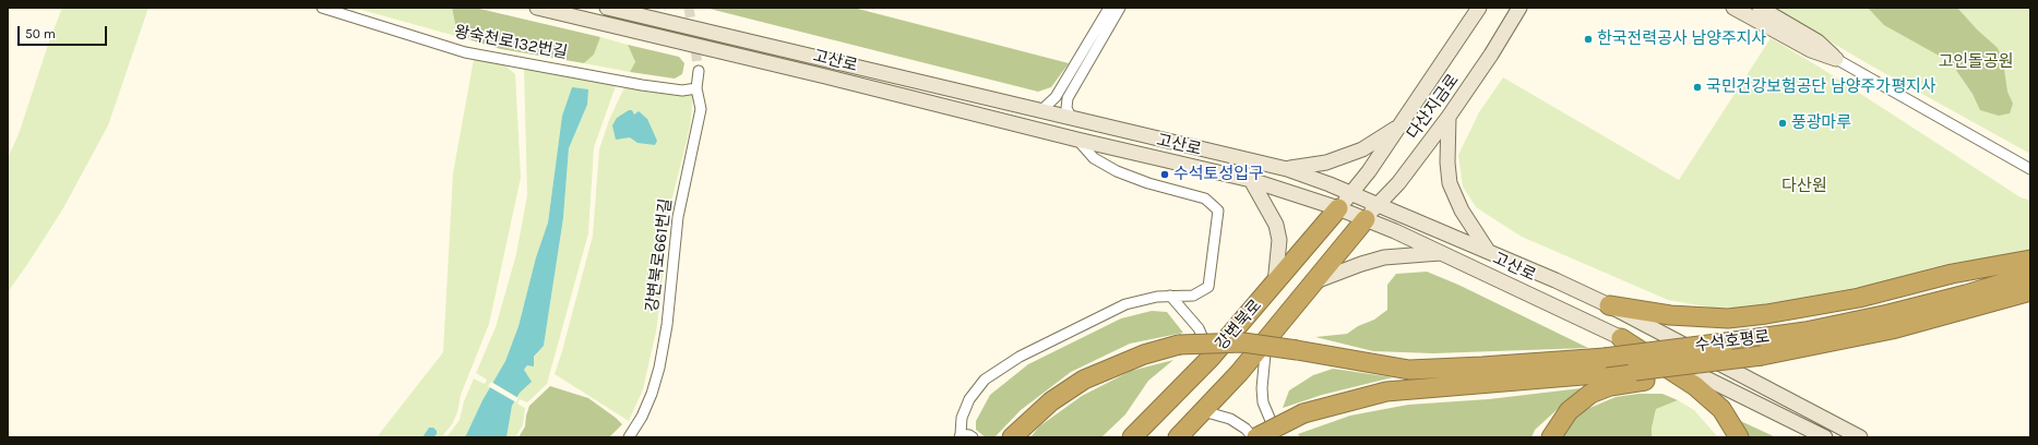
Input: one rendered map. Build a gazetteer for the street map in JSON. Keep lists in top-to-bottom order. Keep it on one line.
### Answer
{"streets":{"highway":["강변북로","수석호평로"],"street":["왕숙천로132번길","고산로","다산지금로","강변북로661번길"]},"crossings":[["왕숙천로132번길","강변북로661번길"],["고산로","다산지금로"],["고산로","강변북로"],["다산지금로","강변북로"]],"parks":["고인돌공원","다산원"],"places":["한국전력공사 남양주지사","국민건강보험공단 남양주가평지사","풍광마루","수석토성입구"],"scale_bar":"50 m"}
